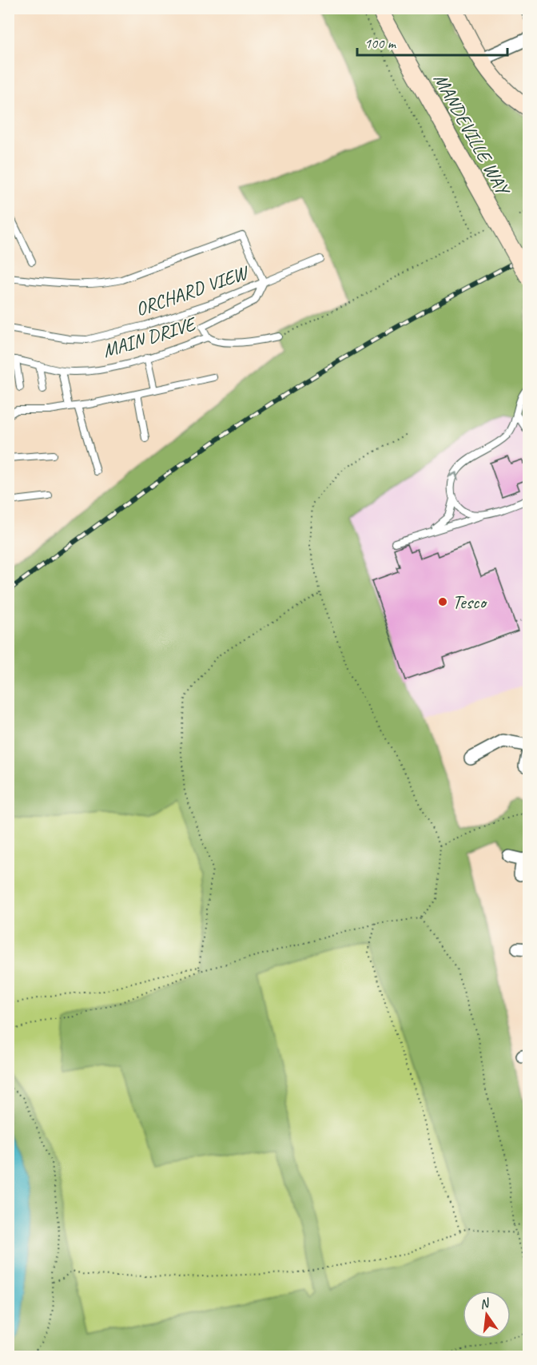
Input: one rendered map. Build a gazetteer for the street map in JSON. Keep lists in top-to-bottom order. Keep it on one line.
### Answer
{"streets":{"main road":["MANDEVILLE WAY"],"lane":["ORCHARD VIEW","MAIN DRIVE"]},"crossings":[["ORCHARD VIEW","MAIN DRIVE"]],"places":["Tesco"],"scale_bar":"100 m","north":"top"}
